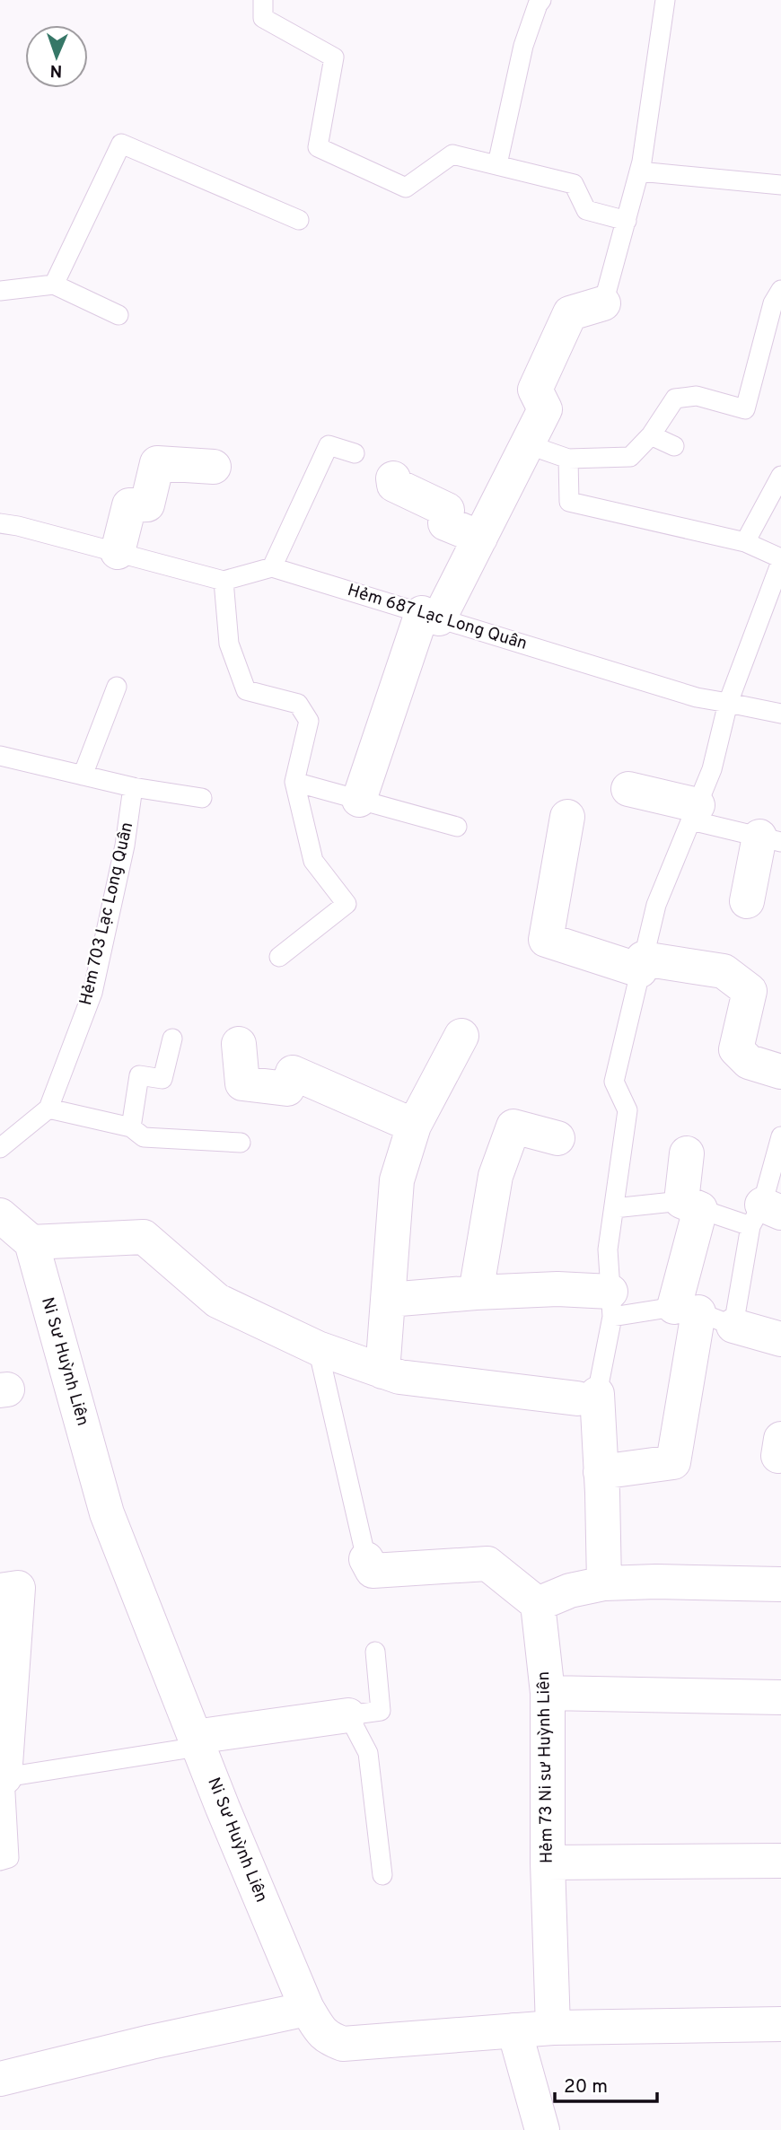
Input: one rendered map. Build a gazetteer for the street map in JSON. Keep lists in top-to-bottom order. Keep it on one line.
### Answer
{"streets":{"street":["Ni Sư Huỳnh Liên","Hẻm 73 Ni sư Huỳnh Liên"],"lane":["Hẻm 687 Lạc Long Quân","Hẻm 703 Lạc Long Quân"]},"crossings":[["Ni Sư Huỳnh Liên","Hẻm 73 Ni sư Huỳnh Liên"]],"scale_bar":"20 m","north":"bottom"}
